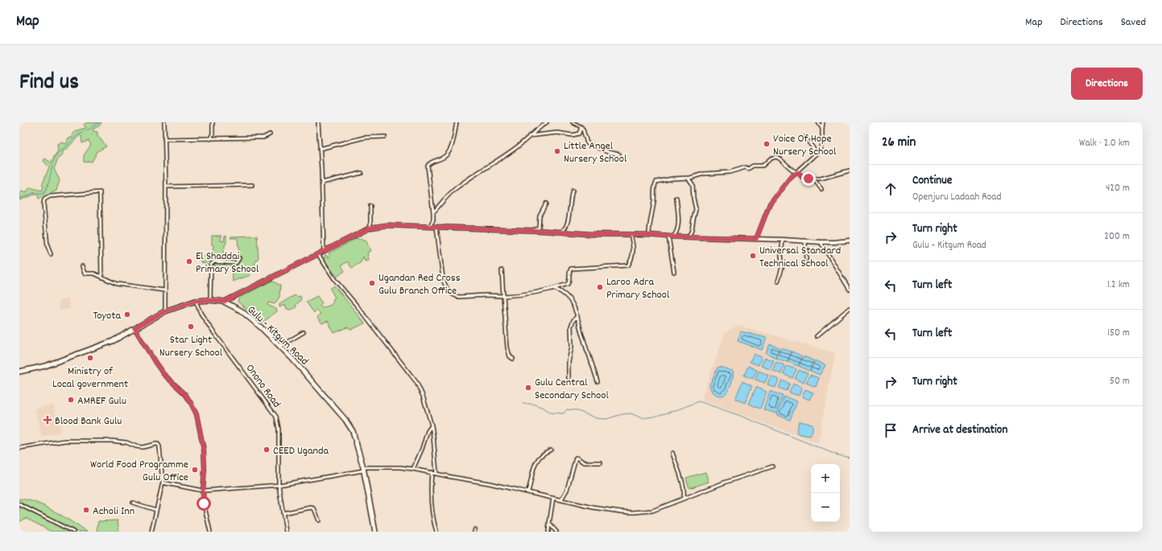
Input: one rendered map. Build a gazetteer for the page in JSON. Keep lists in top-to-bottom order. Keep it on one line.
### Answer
{"streets":{"main road":["Gulu - Kitgum Road"],"street":["Onono Road"]},"crossings":[["Gulu - Kitgum Road","Onono Road"]],"places":{"other":["Voice Of Hope Nursery School","Little Angel Nursery School","Universal Standard Technical School","El Shaddai Primary School","Ugandan Red Cross Gulu Branch Office","Laroo Adra Primary School","Toyota","Star Light Nursery School","Ministry of Local government","Gulu Central Secondary School","AMREF Gulu","CEED Uganda","World Food Programme Gulu Office","Acholi Inn"],"health":["Blood Bank Gulu"]},"page":{"header":"Map","nav":["Map","Directions","Saved"],"title":"Find us","buttons":"Directions","heading":["26 min","Walk · 2.0 km"],"list":[["Continue","Openjuru Ladaah Road","420 m"],["Turn right","Gulu - Kitgum Road","200 m"],["Turn left","1.2 km"],["Turn left","150 m"],["Turn right","50 m"],"Arrive at destination"],"map_buttons":["+","−"]}}
